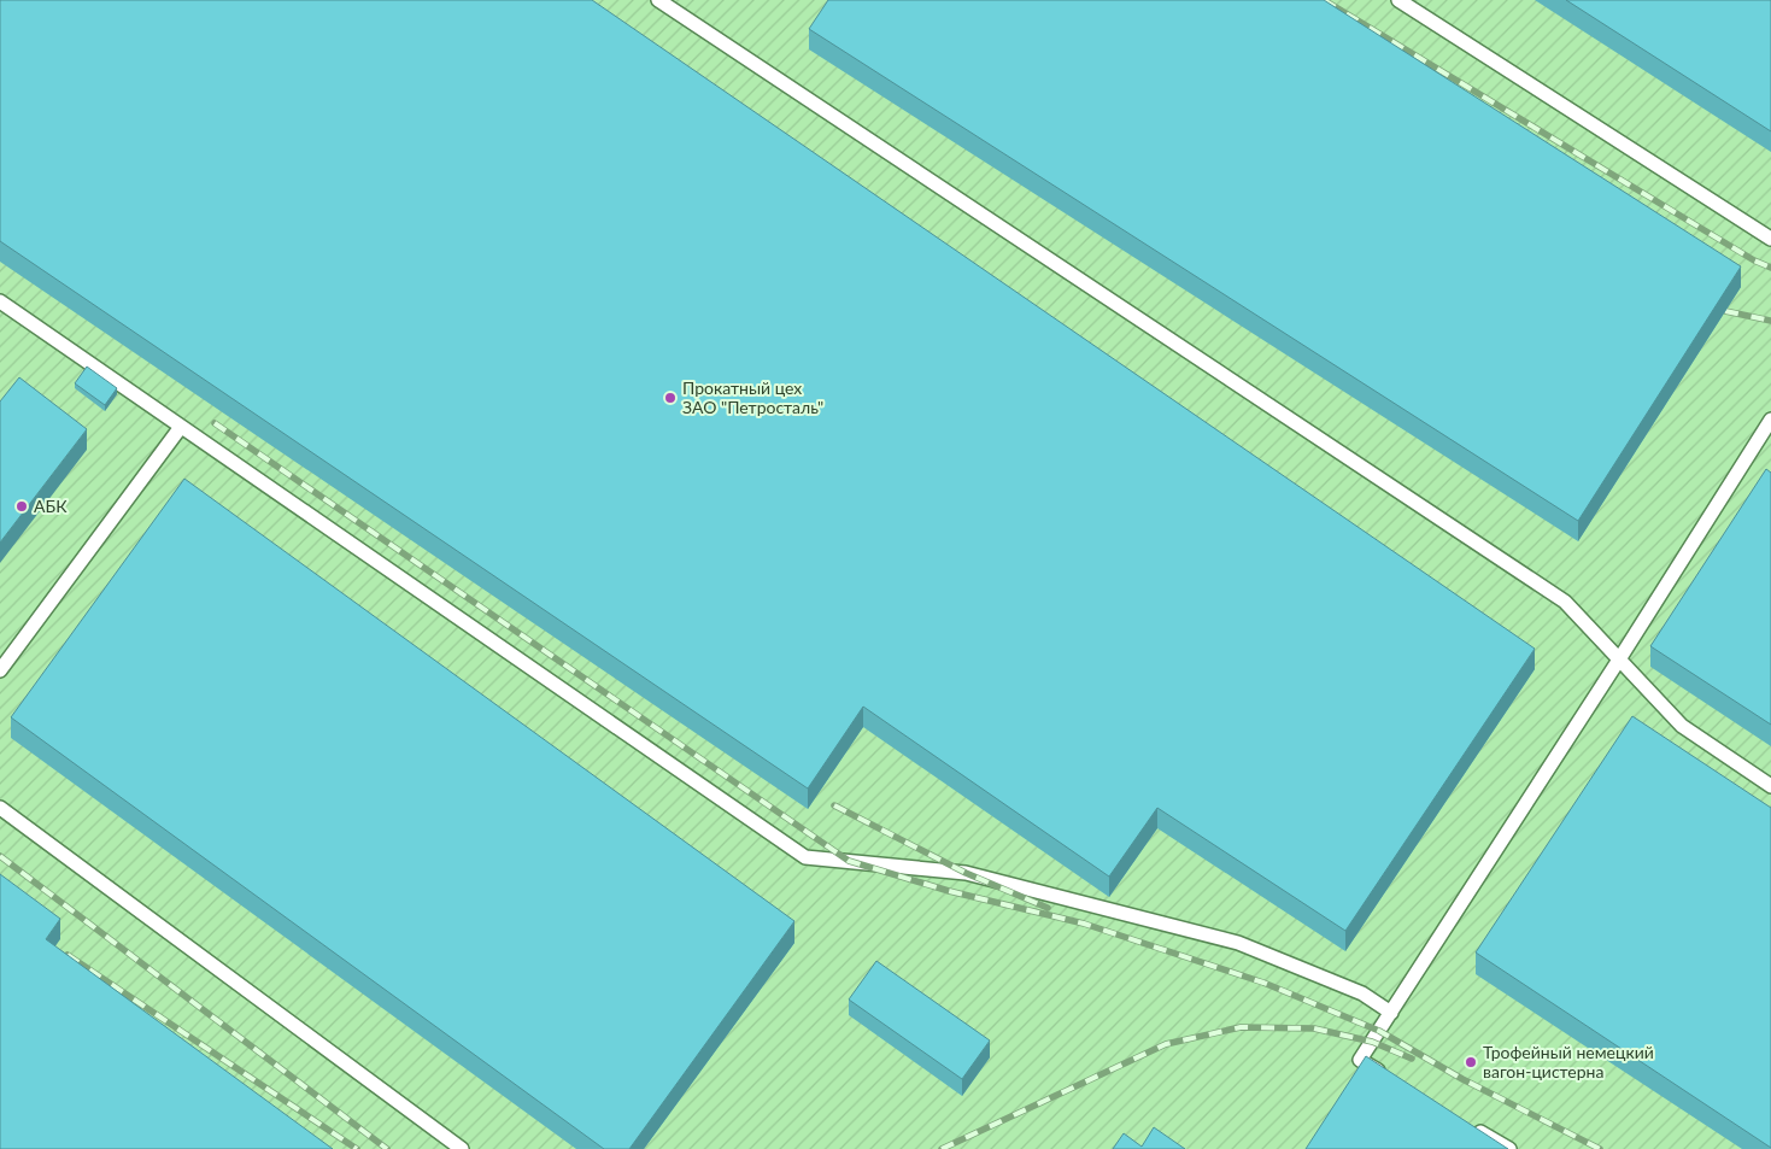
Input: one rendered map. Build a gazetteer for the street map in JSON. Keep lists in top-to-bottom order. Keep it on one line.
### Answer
{"places":["Прокатный цех ЗАО \"Петросталь\"","АБК","Трофейный немецкий вагон-цистерна"]}
